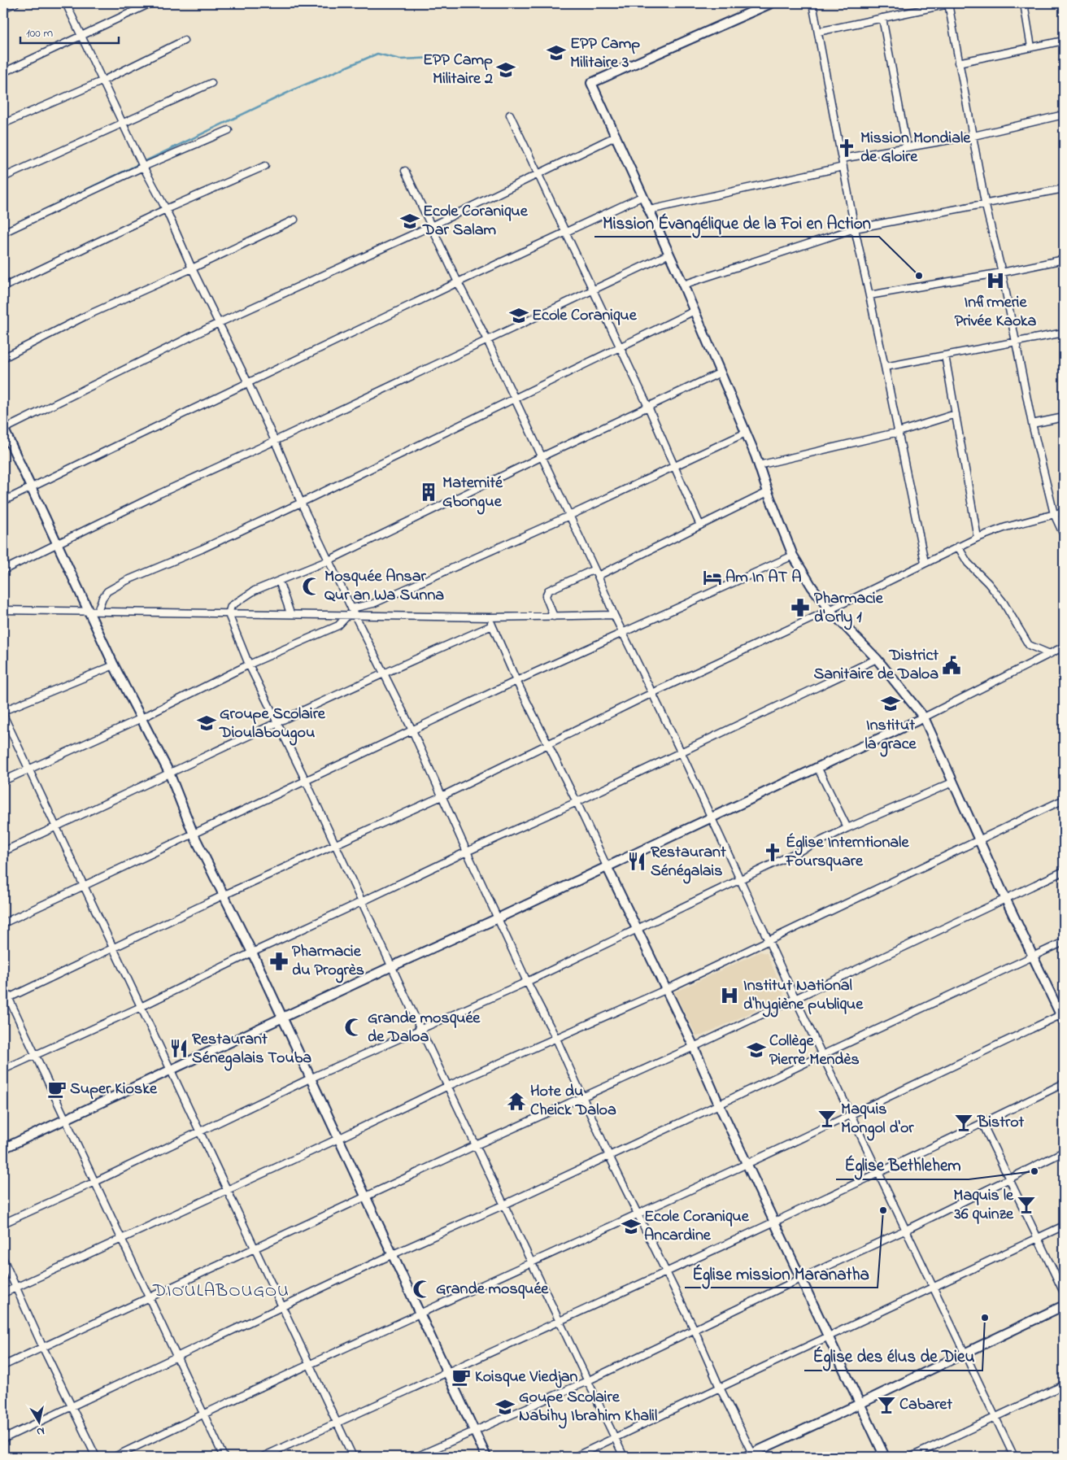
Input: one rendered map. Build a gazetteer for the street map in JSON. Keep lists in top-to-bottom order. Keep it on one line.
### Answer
{"districts":["DIOULABOUGOU"],"places":{"school or university":["EPP Camp Militaire 3","EPP Camp Militaire 2","Ecole Coranique Dar Salam","Ecole Coranique","Institut la grace","Groupe Scolaire Dioulabougou","Collège Pierre Mendès","Ecole Coranique Ancardine","Goupe Scolaire Nabihy Ibrahim Khalil"],"church":["Mission Mondiale de Gloire","Église Interntionale Foursquare"],"other":["Mission Évangélique de la Foi en Action","Église Bethlehem","Église mission Maranatha","Église des élus de Dieu"],"hospital":["Infirmerie Privée Kaoka","Institut National d'hygiène publique"],"building":["Maternité Gbongue"],"hotel":["Am In AT A"],"mosque":["Mosquée Ansar Qur an Wa Sunna","Grande mosquée de Daloa","Grande mosquée"],"pharmacy":["Pharmacie d'Orly 1","Pharmacie du Progrès"],"public building":["District Sanitaire de Daloa"],"restaurant":["Restaurant Sénégalais","Restaurant Sénegalais Touba"],"cafe":["Super Kioske","Koisque Viedjan"],"temple":["Hote du Cheick Daloa"],"bar":["Maquis Mongol d'or","Bistrot","Maquis le 36 quinze","Cabaret"]},"scale_bar":"100 m","north":"bottom"}
